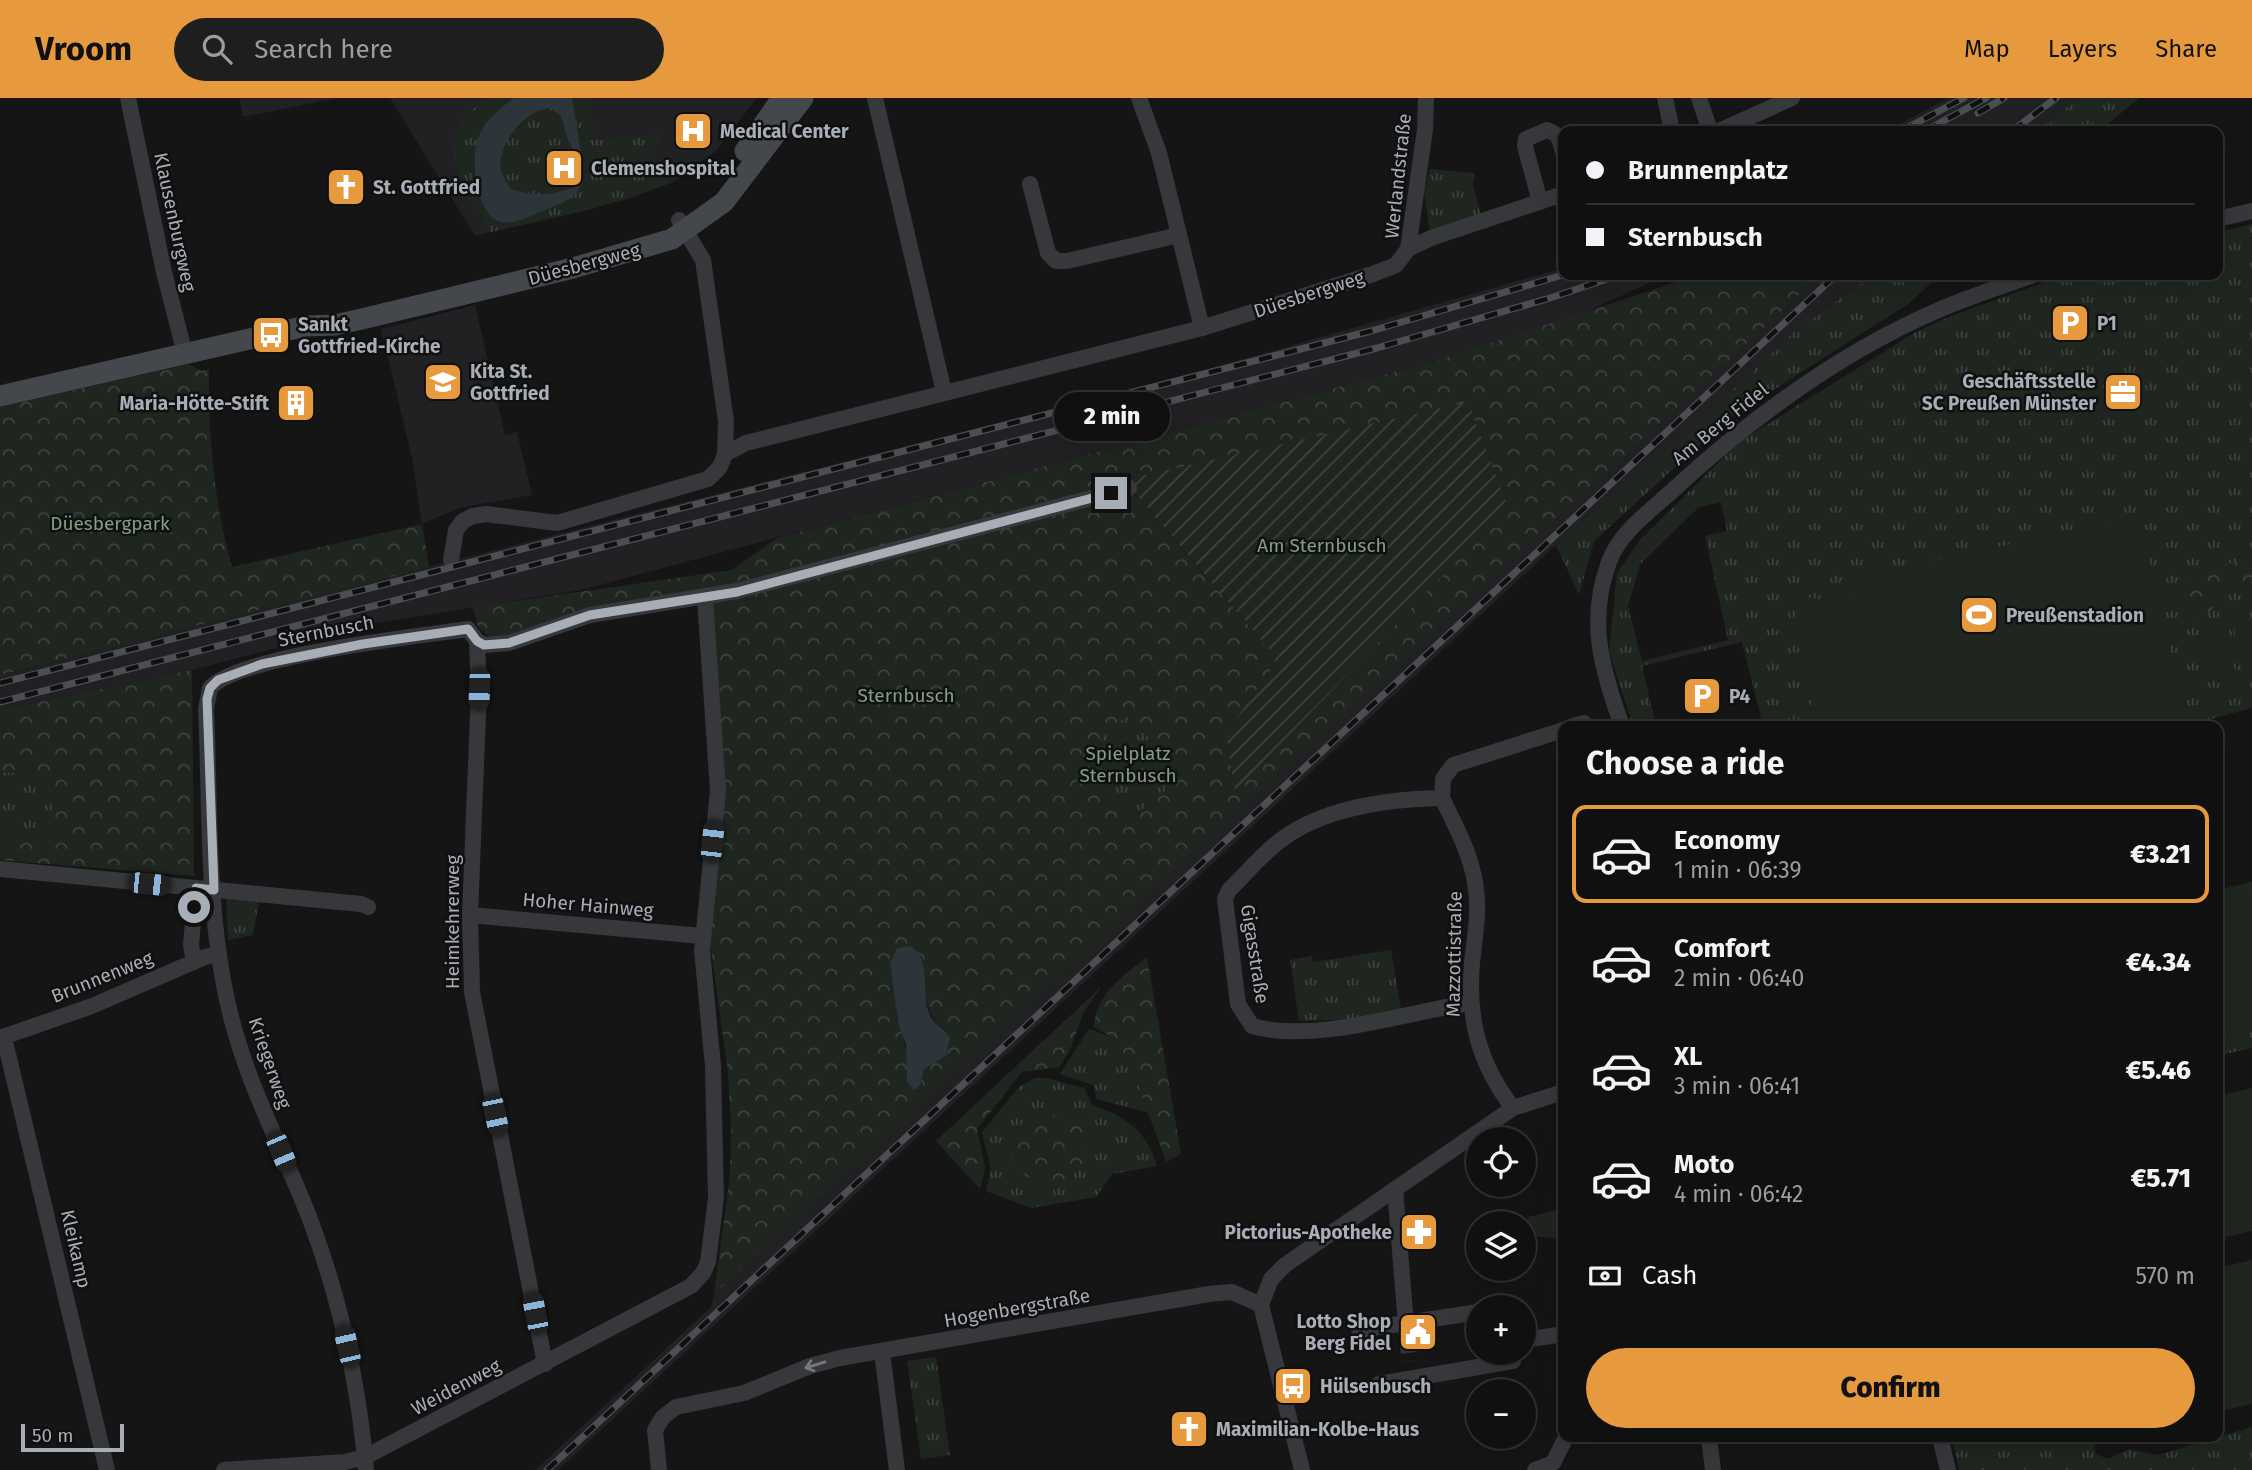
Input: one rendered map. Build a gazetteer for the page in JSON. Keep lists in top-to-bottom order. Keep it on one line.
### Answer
{"streets":{"street":["Werlandstraße","Klausenburgweg","Düesbergweg","Am Berg Fidel","Sternbusch","Hoher Hainweg","Heimkehrerweg","Gigasstraße","Mazzottistraße","Brunnenweg","Kriegerweg","Kleikamp","Hogenbergstraße","Weidenweg"]},"crossings":[["Werlandstraße","Düesbergweg"],["Klausenburgweg","Düesbergweg"],["Sternbusch","Heimkehrerweg"],["Sternbusch","Kriegerweg"],["Hoher Hainweg","Heimkehrerweg"],["Hoher Hainweg","Weidenweg"],["Heimkehrerweg","Weidenweg"],["Gigasstraße","Mazzottistraße"],["Brunnenweg","Kriegerweg"],["Brunnenweg","Kleikamp"],["Kriegerweg","Weidenweg"]],"one_way":["Hogenbergstraße"],"parks":["Düesbergpark","Am Sternbusch","Sternbusch","Spielplatz Sternbusch"],"places":{"hospital":["Medical Center","Clemenshospital"],"church":["St. Gottfried","Maximilian-Kolbe-Haus"],"parking":["P1","P4"],"bus stop":["Sankt Gottfried-Kirche","Hülsenbusch"],"school or university":["Kita St. Gottfried"],"office":["Geschäftsstelle SC Preußen Münster"],"building":["Maria-Hötte-Stift"],"sports":["Preußenstadion"],"pharmacy":["Pictorius-Apotheke"],"public building":["Lotto Shop Berg Fidel"]},"scale_bar":"50 m","page":{"header":"Vroom","search":"Search here","nav":["Map","Layers","Share"],"banner":["Brunnenplatz","Sternbusch"],"bubble":"2 min","heading":"Choose a ride","list":[{"name":"Economy","note":"1 min · 06:39","value":"€3.21"},{"name":"Comfort","note":"2 min · 06:40","value":"€4.34"},{"name":"XL","note":"3 min · 06:41","value":"€5.46"},{"name":"Moto","note":"4 min · 06:42","value":"€5.71"}],"map_buttons":["+","−"],"pay":["Cash","570 m"],"buttons":"Confirm","scale":"50 m"}}
